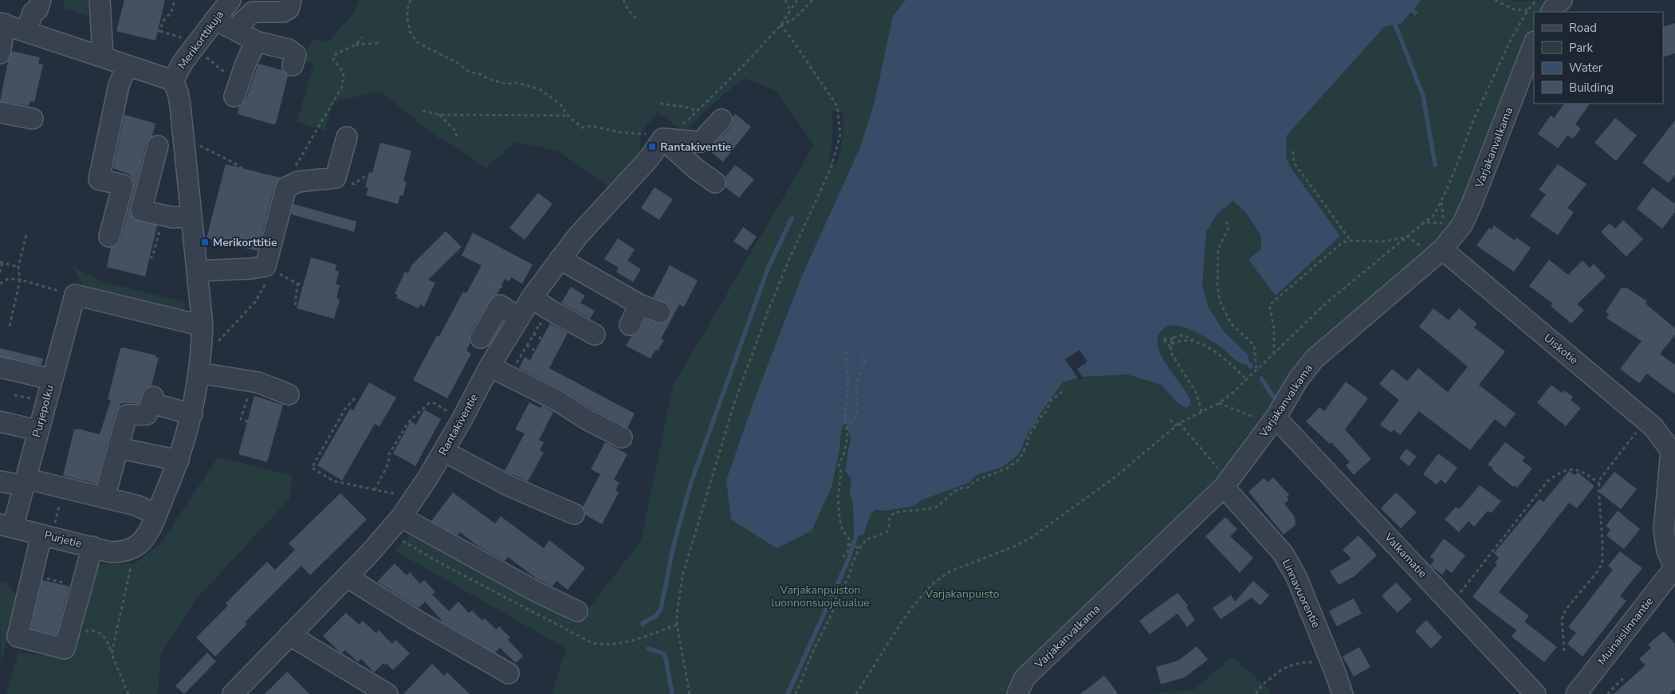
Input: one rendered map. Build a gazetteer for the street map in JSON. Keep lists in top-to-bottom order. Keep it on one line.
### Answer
{"streets":{"street":["Merikorttikuja","Varjakanvalkama","Uiskotie","Purjepolku","Rantakiventie","Purjetie","Valkamatie","Linnavuorentie","Muinaislinnantie"]},"crossings":[["Varjakanvalkama","Uiskotie"],["Varjakanvalkama","Valkamatie"],["Varjakanvalkama","Linnavuorentie"],["Purjepolku","Purjetie"]],"parks":["Varjakanpuiston luonnonsuojelualue","Varjakanpuisto"],"places":{"transit":["Rantakiventie","Merikorttitie"]},"legend":["Road","Park","Water","Building"]}
